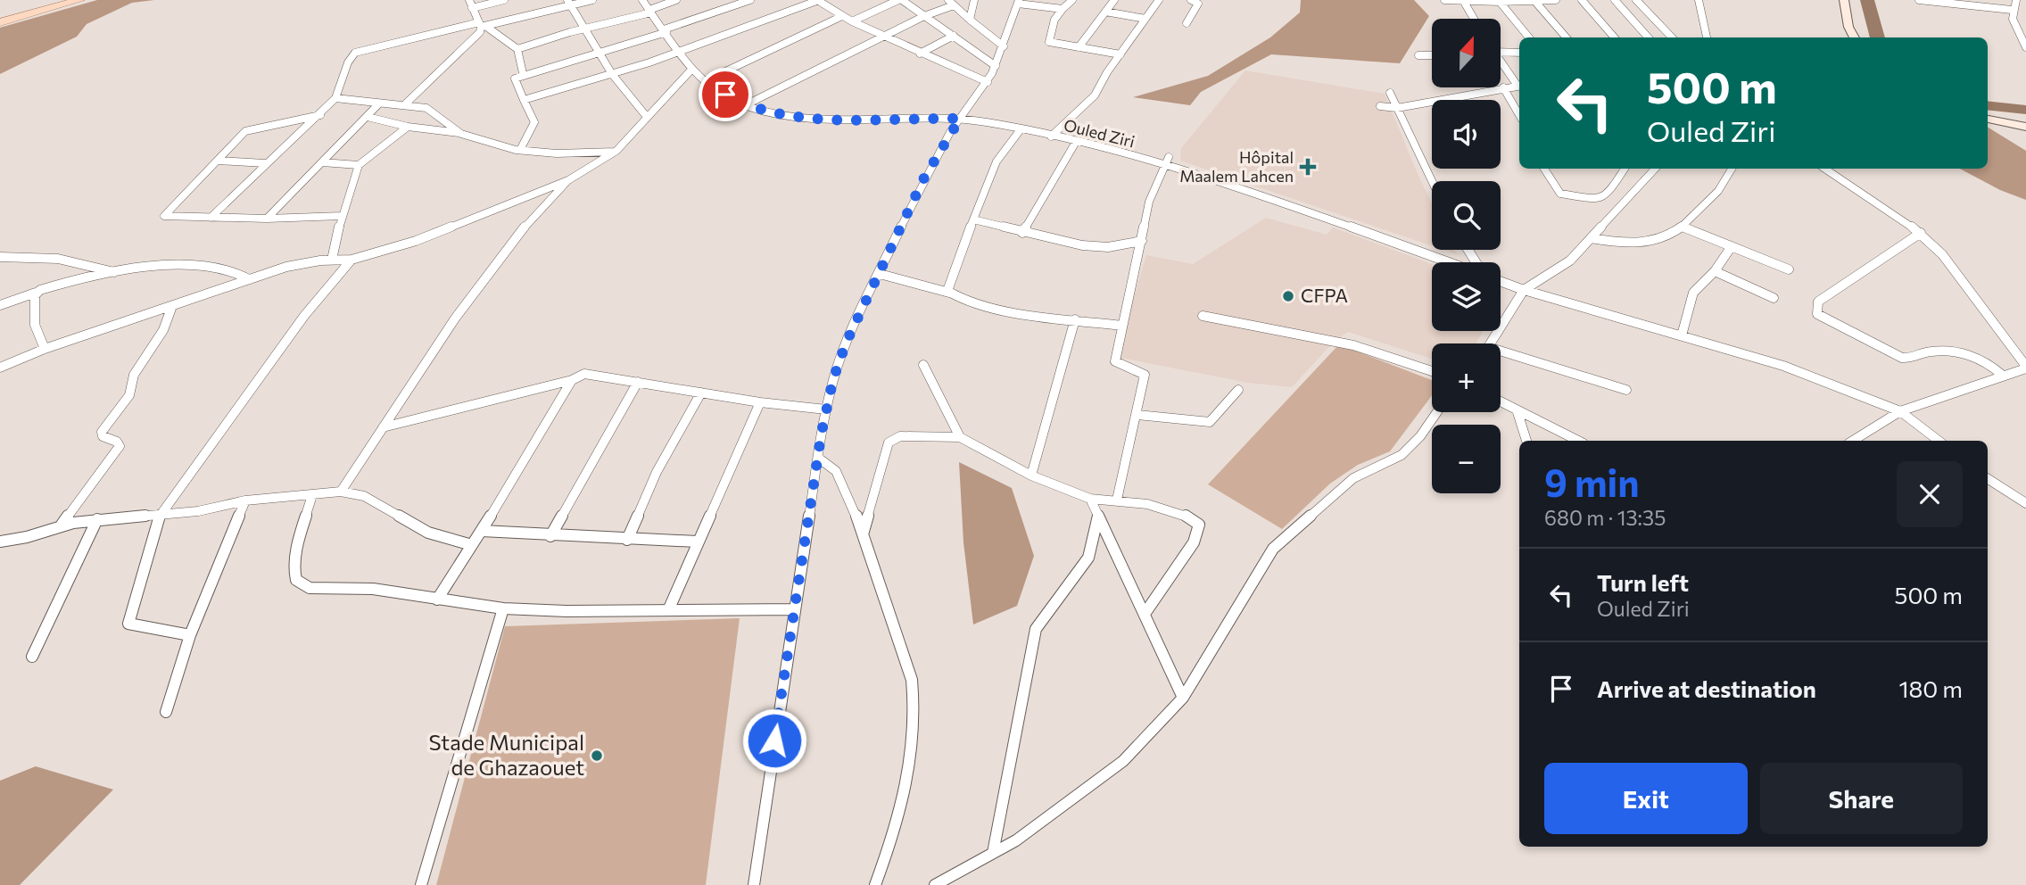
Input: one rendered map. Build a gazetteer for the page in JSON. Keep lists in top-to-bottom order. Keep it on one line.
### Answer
{"streets":{"street":["Ouled Ziri"]},"places":{"health":["Hôpital Maalem Lahcen"],"other":["CFPA","Stade Municipal de Ghazaouet"]},"north":"top","page":{"map_buttons":["+","−"],"turn":["500 m","Ouled Ziri"],"heading":["9 min","680 m · 13:35"],"list":[{"name":"Turn left","note":"Ouled Ziri","value":"500 m"},{"name":"Arrive at destination","value":"180 m"}],"buttons":["Exit","Share"]}}
